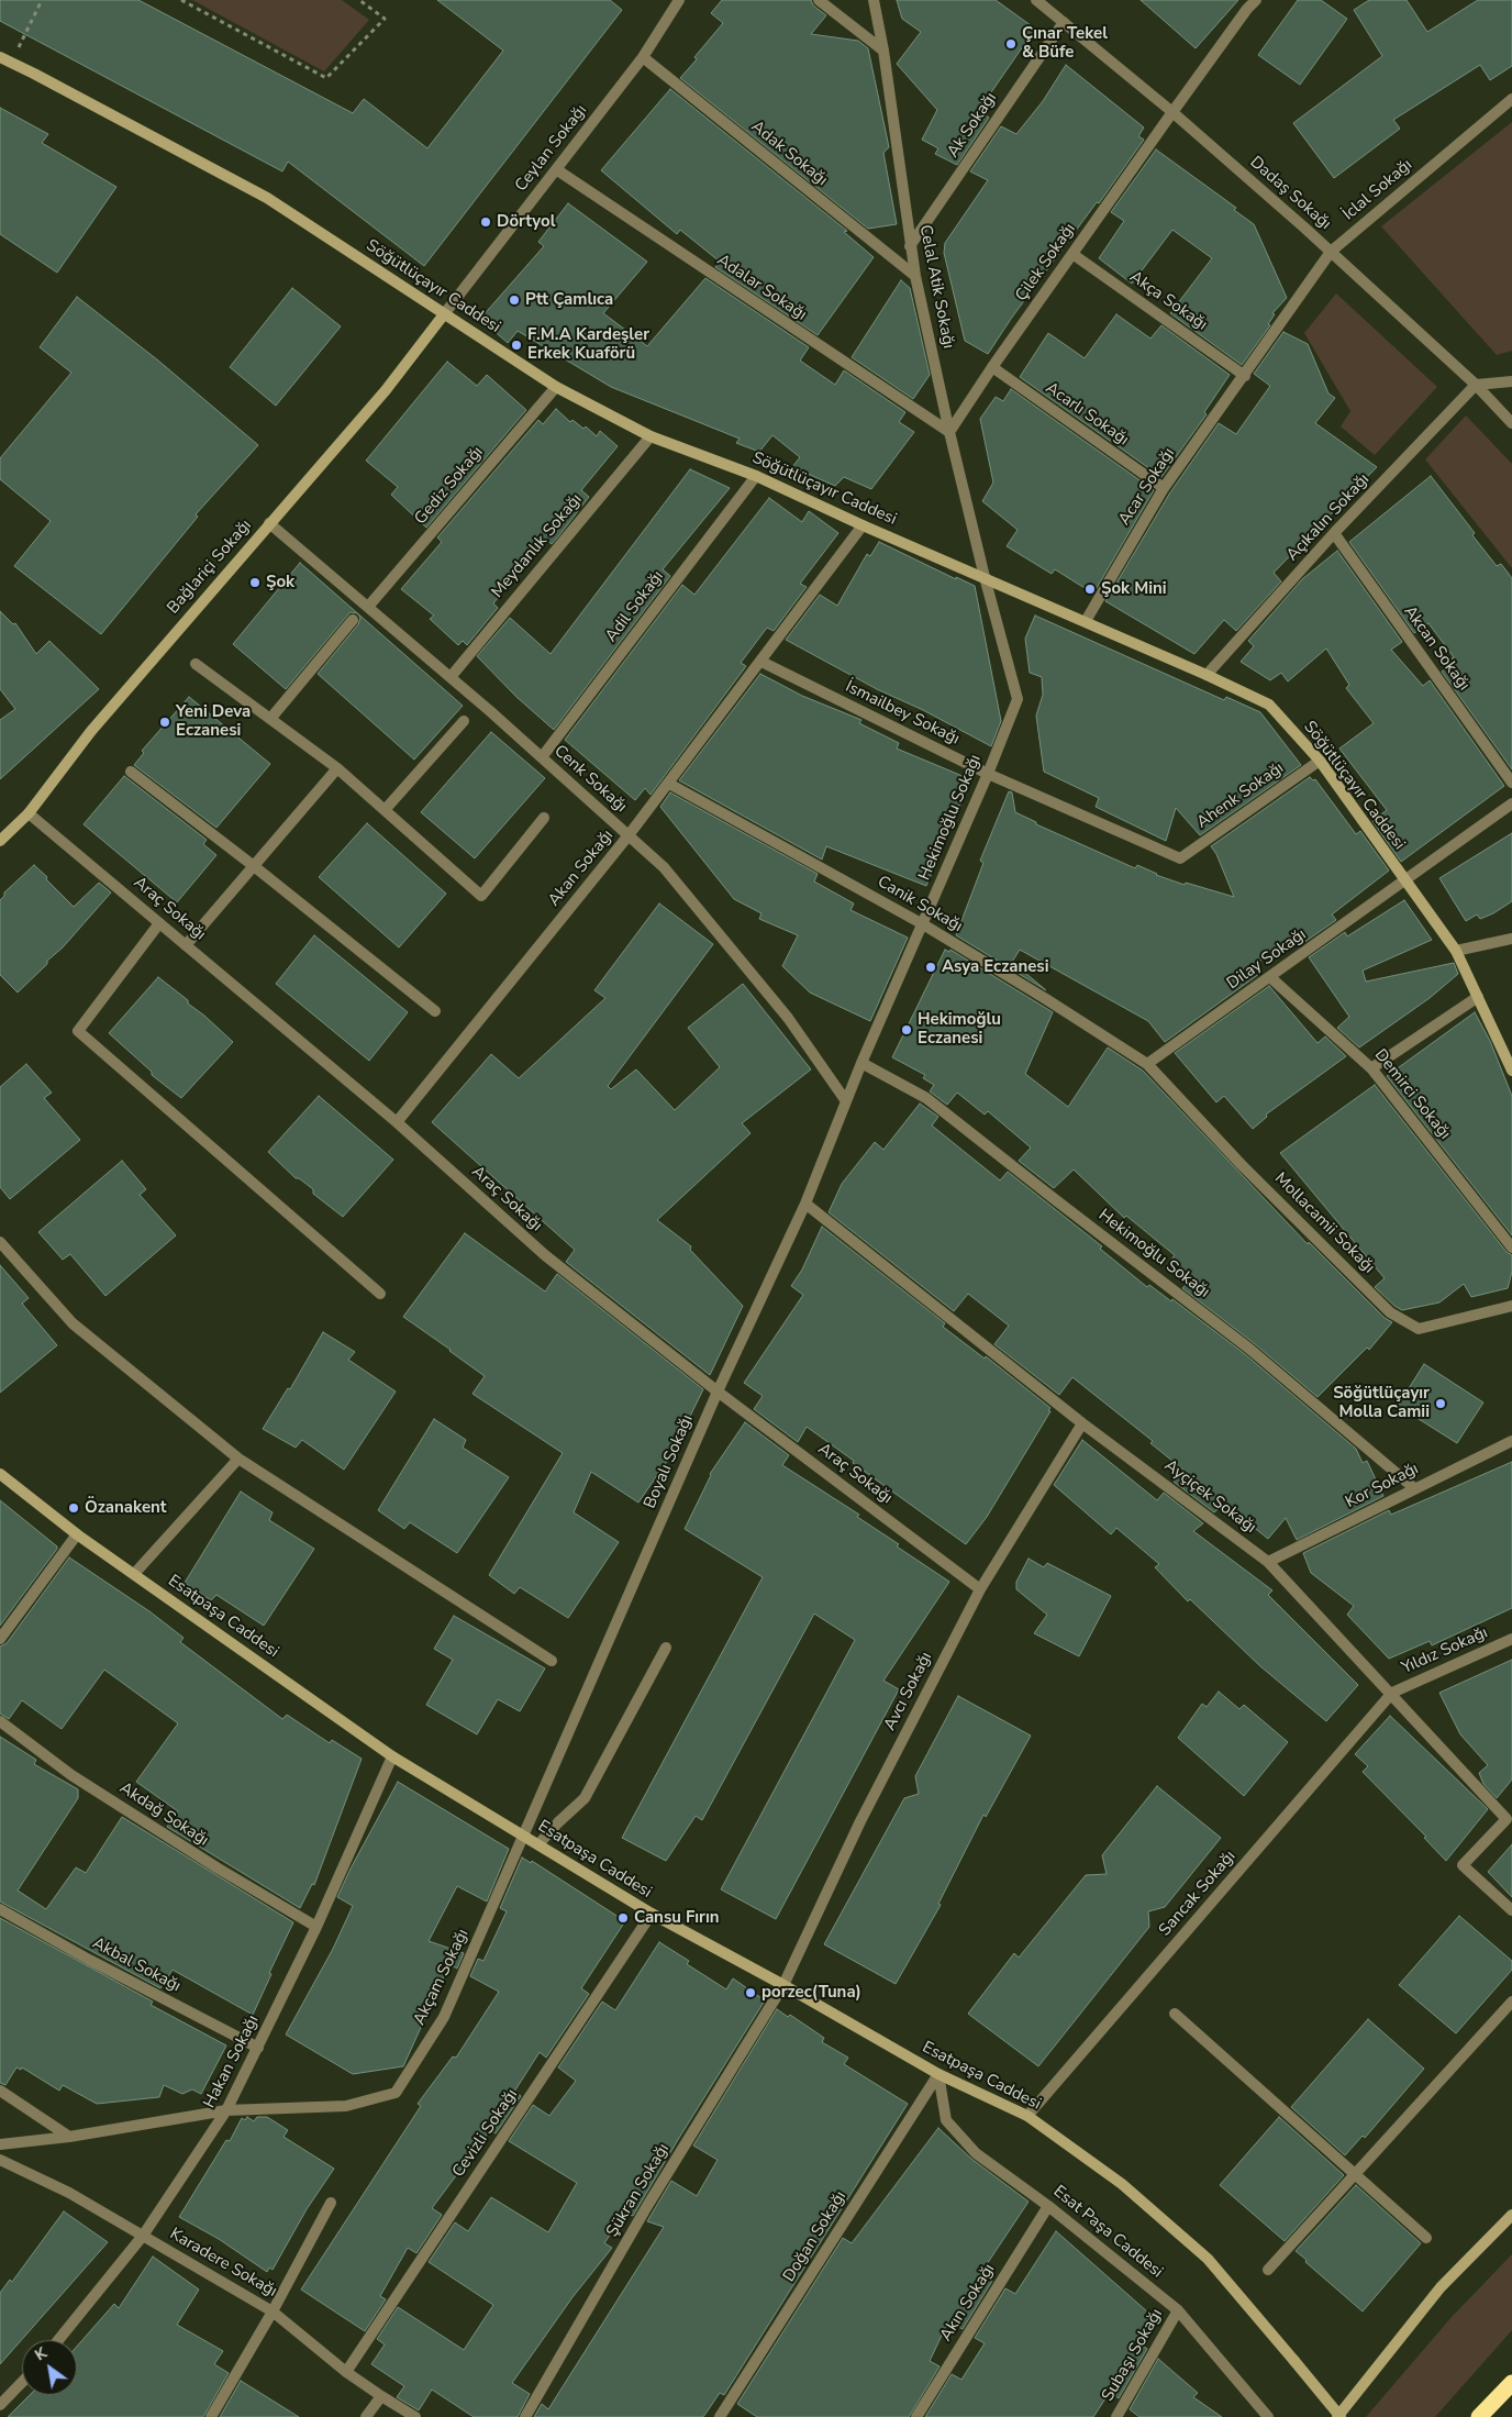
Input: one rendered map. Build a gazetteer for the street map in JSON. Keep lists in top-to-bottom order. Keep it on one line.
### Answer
{"streets":{"street":["Ak Sokağı","Ceylan Sokağı","Adak Sokağı","İclal Sokağı","Dadaş Sokağı","Çilek Sokağı","Söğütlüçayır Caddesi","Celal Atik Sokağı","Adalar Sokağı","Akça Sokağı","Acarlı Sokağı","Gediz Sokağı","Acar Sokağı","Açıkalın Sokağı","Meydanlık Sokağı","Bağlariçi Sokağı","Adil Sokağı","Akcan Sokağı","İsmailbey Sokağı","Cenk Sokağı","Ahenk Sokağı","Hekimoğlu Sokağı","Akan Sokağı","Canik Sokağı","Araç Sokağı","Dilay Sokağı","Demirci Sokağı","Mollacamii Sokağı","Boyalı Sokağı","Kor Sokağı","Ayçiçek Sokağı","Esatpaşa Caddesi","Yıldız Sokağı","Avcı Sokağı","Akdağ Sokağı","Sancak Sokağı","Akbal Sokağı","Akçam Sokağı","Hakan Sokağı","Cevizli Sokağı","Şükran Sokağı","Esat Paşa Caddesi","Doğan Sokağı","Karadere Sokağı","Akın Sokağı","Subaşı Sokağı"]},"crossings":[["Ak Sokağı","Dadaş Sokağı"],["Ak Sokağı","Celal Atik Sokağı"],["Ceylan Sokağı","Adak Sokağı"],["Ceylan Sokağı","Söğütlüçayır Caddesi"],["Ceylan Sokağı","Adalar Sokağı"],["Ceylan Sokağı","Bağlariçi Sokağı"],["Adak Sokağı","Celal Atik Sokağı"],["İclal Sokağı","Dadaş Sokağı"],["İclal Sokağı","Akça Sokağı"],["İclal Sokağı","Acar Sokağı"],["Dadaş Sokağı","Çilek Sokağı"],["Dadaş Sokağı","Açıkalın Sokağı"],["Çilek Sokağı","Celal Atik Sokağı"],["Çilek Sokağı","Adalar Sokağı"],["Çilek Sokağı","Akça Sokağı"],["Çilek Sokağı","Acarlı Sokağı"],["Söğütlüçayır Caddesi","Celal Atik Sokağı"],["Söğütlüçayır Caddesi","Gediz Sokağı"],["Söğütlüçayır Caddesi","Acar Sokağı"],["Söğütlüçayır Caddesi","Açıkalın Sokağı"],["Söğütlüçayır Caddesi","Meydanlık Sokağı"],["Söğütlüçayır Caddesi","Bağlariçi Sokağı"],["Söğütlüçayır Caddesi","Adil Sokağı"],["Söğütlüçayır Caddesi","Ahenk Sokağı"],["Söğütlüçayır Caddesi","Hekimoğlu Sokağı"],["Söğütlüçayır Caddesi","Akan Sokağı"],["Söğütlüçayır Caddesi","Dilay Sokağı"],["Celal Atik Sokağı","Adalar Sokağı"],["Celal Atik Sokağı","Hekimoğlu Sokağı"],["Akça Sokağı","Acar Sokağı"],["Acarlı Sokağı","Acar Sokağı"],["Gediz Sokağı","Cenk Sokağı"],["Açıkalın Sokağı","Akcan Sokağı"],["Meydanlık Sokağı","Cenk Sokağı"],["Bağlariçi Sokağı","Cenk Sokağı"],["Bağlariçi Sokağı","Araç Sokağı"],["Adil Sokağı","Cenk Sokağı"],["İsmailbey Sokağı","Ahenk Sokağı"],["İsmailbey Sokağı","Hekimoğlu Sokağı"],["İsmailbey Sokağı","Akan Sokağı"],["Cenk Sokağı","Hekimoğlu Sokağı"],["Cenk Sokağı","Akan Sokağı"],["Cenk Sokağı","Boyalı Sokağı"],["Hekimoğlu Sokağı","Canik Sokağı"],["Hekimoğlu Sokağı","Boyalı Sokağı"],["Hekimoğlu Sokağı","Kor Sokağı"],["Akan Sokağı","Canik Sokağı"],["Akan Sokağı","Araç Sokağı"],["Canik Sokağı","Dilay Sokağı"],["Canik Sokağı","Mollacamii Sokağı"],["Araç Sokağı","Boyalı Sokağı"],["Araç Sokağı","Avcı Sokağı"],["Dilay Sokağı","Demirci Sokağı"],["Dilay Sokağı","Mollacamii Sokağı"],["Boyalı Sokağı","Ayçiçek Sokağı"],["Boyalı Sokağı","Esatpaşa Caddesi"],["Boyalı Sokağı","Akçam Sokağı"],["Kor Sokağı","Ayçiçek Sokağı"],["Ayçiçek Sokağı","Yıldız Sokağı"],["Ayçiçek Sokağı","Avcı Sokağı"],["Ayçiçek Sokağı","Sancak Sokağı"],["Esatpaşa Caddesi","Avcı Sokağı"],["Esatpaşa Caddesi","Sancak Sokağı"],["Esatpaşa Caddesi","Akçam Sokağı"],["Esatpaşa Caddesi","Hakan Sokağı"],["Esatpaşa Caddesi","Cevizli Sokağı"],["Esatpaşa Caddesi","Şükran Sokağı"],["Esatpaşa Caddesi","Esat Paşa Caddesi"],["Esatpaşa Caddesi","Doğan Sokağı"],["Yıldız Sokağı","Sancak Sokağı"],["Avcı Sokağı","Şükran Sokağı"],["Akdağ Sokağı","Hakan Sokağı"],["Akbal Sokağı","Hakan Sokağı"],["Akçam Sokağı","Hakan Sokağı"],["Hakan Sokağı","Karadere Sokağı"],["Cevizli Sokağı","Karadere Sokağı"],["Esat Paşa Caddesi","Doğan Sokağı"],["Esat Paşa Caddesi","Akın Sokağı"],["Esat Paşa Caddesi","Subaşı Sokağı"]],"places":["Çınar Tekel & Büfe","Dörtyol","Ptt Çamlıca","F.M.A Kardeşler Erkek Kuaförü","Şok","Şok Mini","Yeni Deva Eczanesi","Asya Eczanesi","Hekimoğlu Eczanesi","Söğütlüçayır Molla Camii","Özanakent","Cansu Fırın","porzec(Tuna)"],"north":"top left"}
